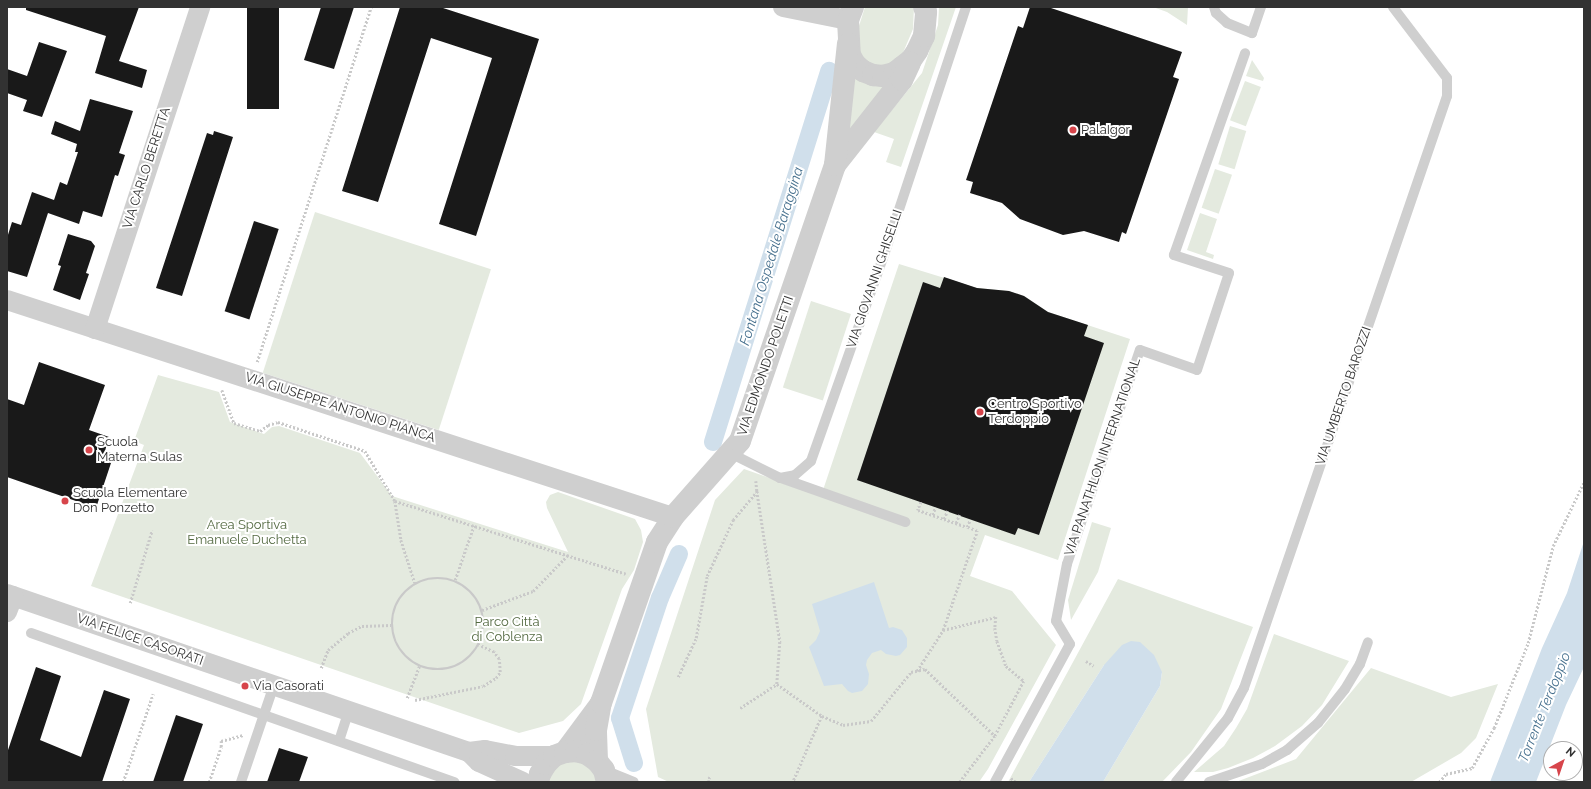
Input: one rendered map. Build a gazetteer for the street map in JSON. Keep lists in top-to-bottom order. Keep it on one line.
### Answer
{"streets":{"street":["VIA CARLO BERETTA","VIA EDMONDO POLETTI","VIA GIUSEPPE ANTONIO PIANCA","VIA FELICE CASORATI"],"lane":["VIA GIOVANNI GHISELLI","VIA UMBERTO BAROZZI","VIA PANATHLON INTERNATIONAL"]},"crossings":[["VIA CARLO BERETTA","VIA GIUSEPPE ANTONIO PIANCA"],["VIA EDMONDO POLETTI","VIA GIUSEPPE ANTONIO PIANCA"]],"water":["Fontana Ospedale Baraggina","Torrente Terdoppio"],"parks":["Area Sportiva Emanuele Duchetta","Parco Città di Coblenza"],"places":["PalaIgor","Centro Sportivo Terdoppio","Scuola Materna Sulas","Scuola Elementare Don Ponzetto","Via Casorati"],"north":"top right"}
